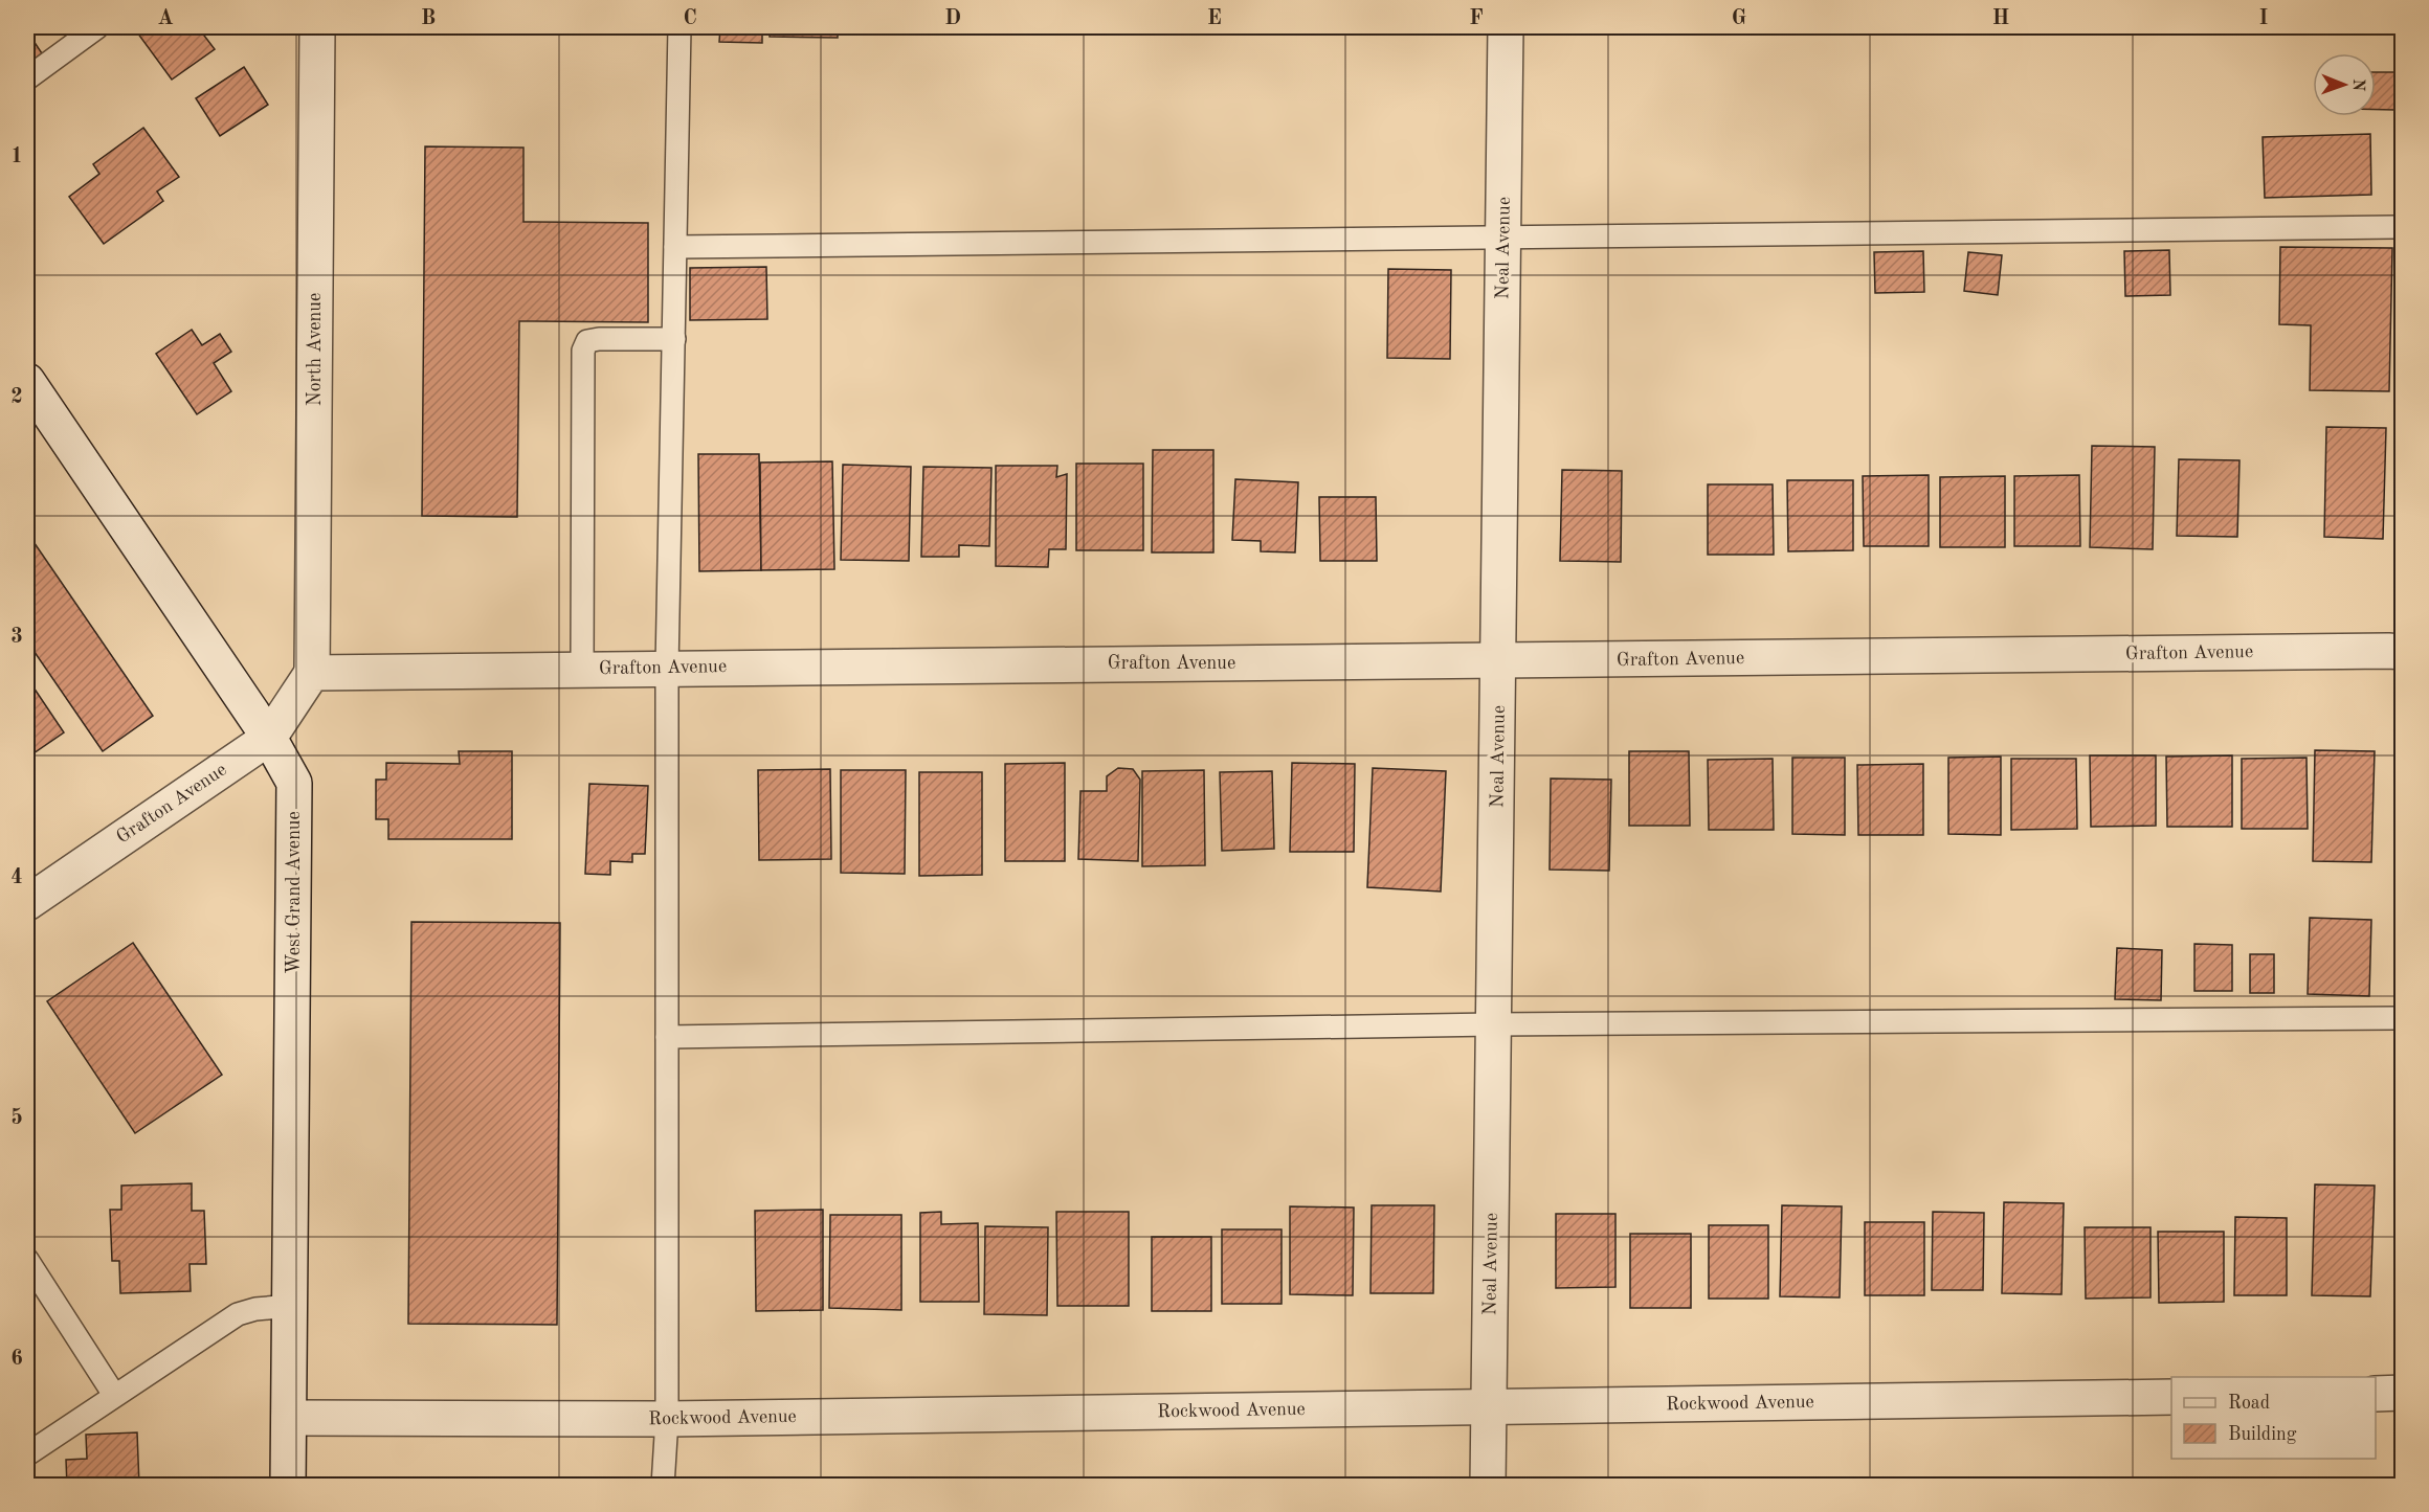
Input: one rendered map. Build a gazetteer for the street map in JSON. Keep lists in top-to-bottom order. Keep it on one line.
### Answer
{"streets":{"street":["Neal Avenue","North Avenue","Grafton Avenue","West Grand Avenue","Rockwood Avenue"]},"crossings":[["Neal Avenue","Grafton Avenue"],["Neal Avenue","Rockwood Avenue"],["North Avenue","Grafton Avenue"],["Grafton Avenue","West Grand Avenue"],["West Grand Avenue","Rockwood Avenue"]],"legend":["Road","Building"],"north":"right","grid":{"columns":["A","B","C","D","E","F","G","H","I"],"rows":["1","2","3","4","5","6"]}}
